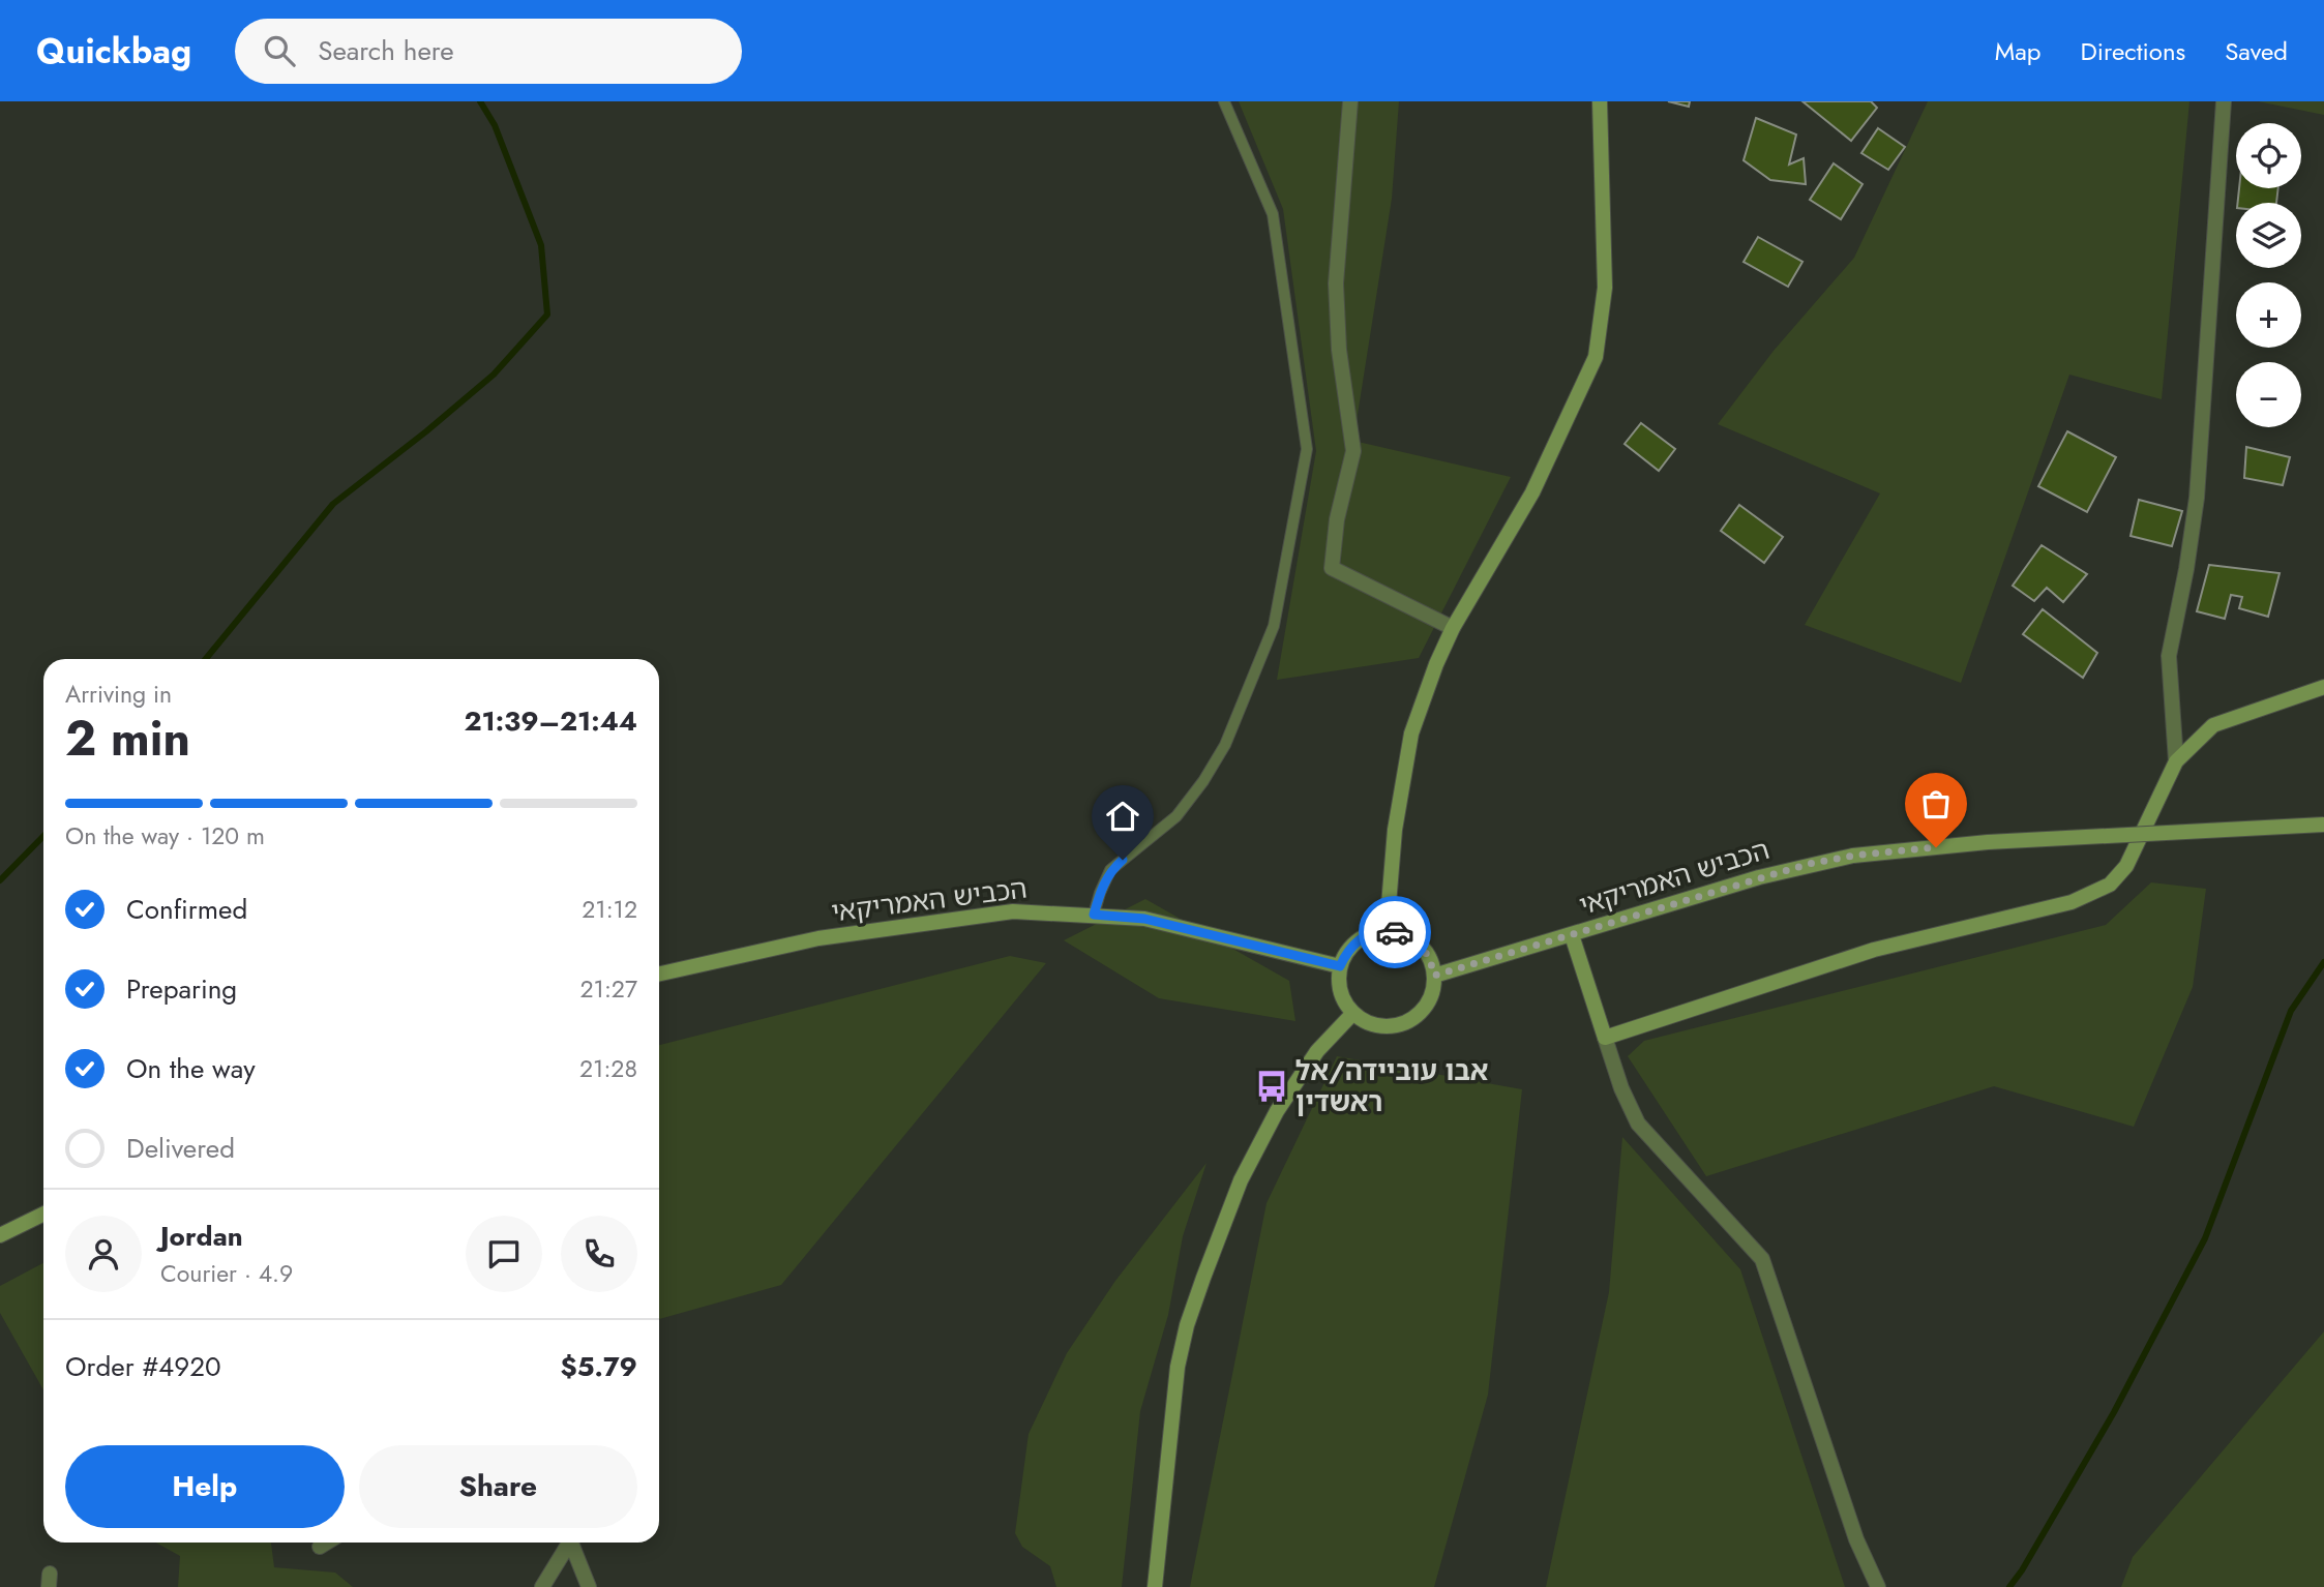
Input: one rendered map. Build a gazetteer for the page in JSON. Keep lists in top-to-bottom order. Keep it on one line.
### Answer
{"streets":{"street":["הכביש האמריקאי"]},"places":{"bus stop":["אבו עוביידה/אל ראשדין"]},"page":{"header":"Quickbag","search":"Search here","nav":["Map","Directions","Saved"],"map_buttons":["+","−"],"heading":["2 min","Arriving in","21:39–21:44"],"panel":["Jordan","Courier · 4.9","Order #4920","$5.79"],"bar":"On the way · 120 m","list":[["Confirmed","21:12"],["Preparing","21:27"],["On the way","21:28"],"Delivered"],"buttons":["Help","Share"]}}
